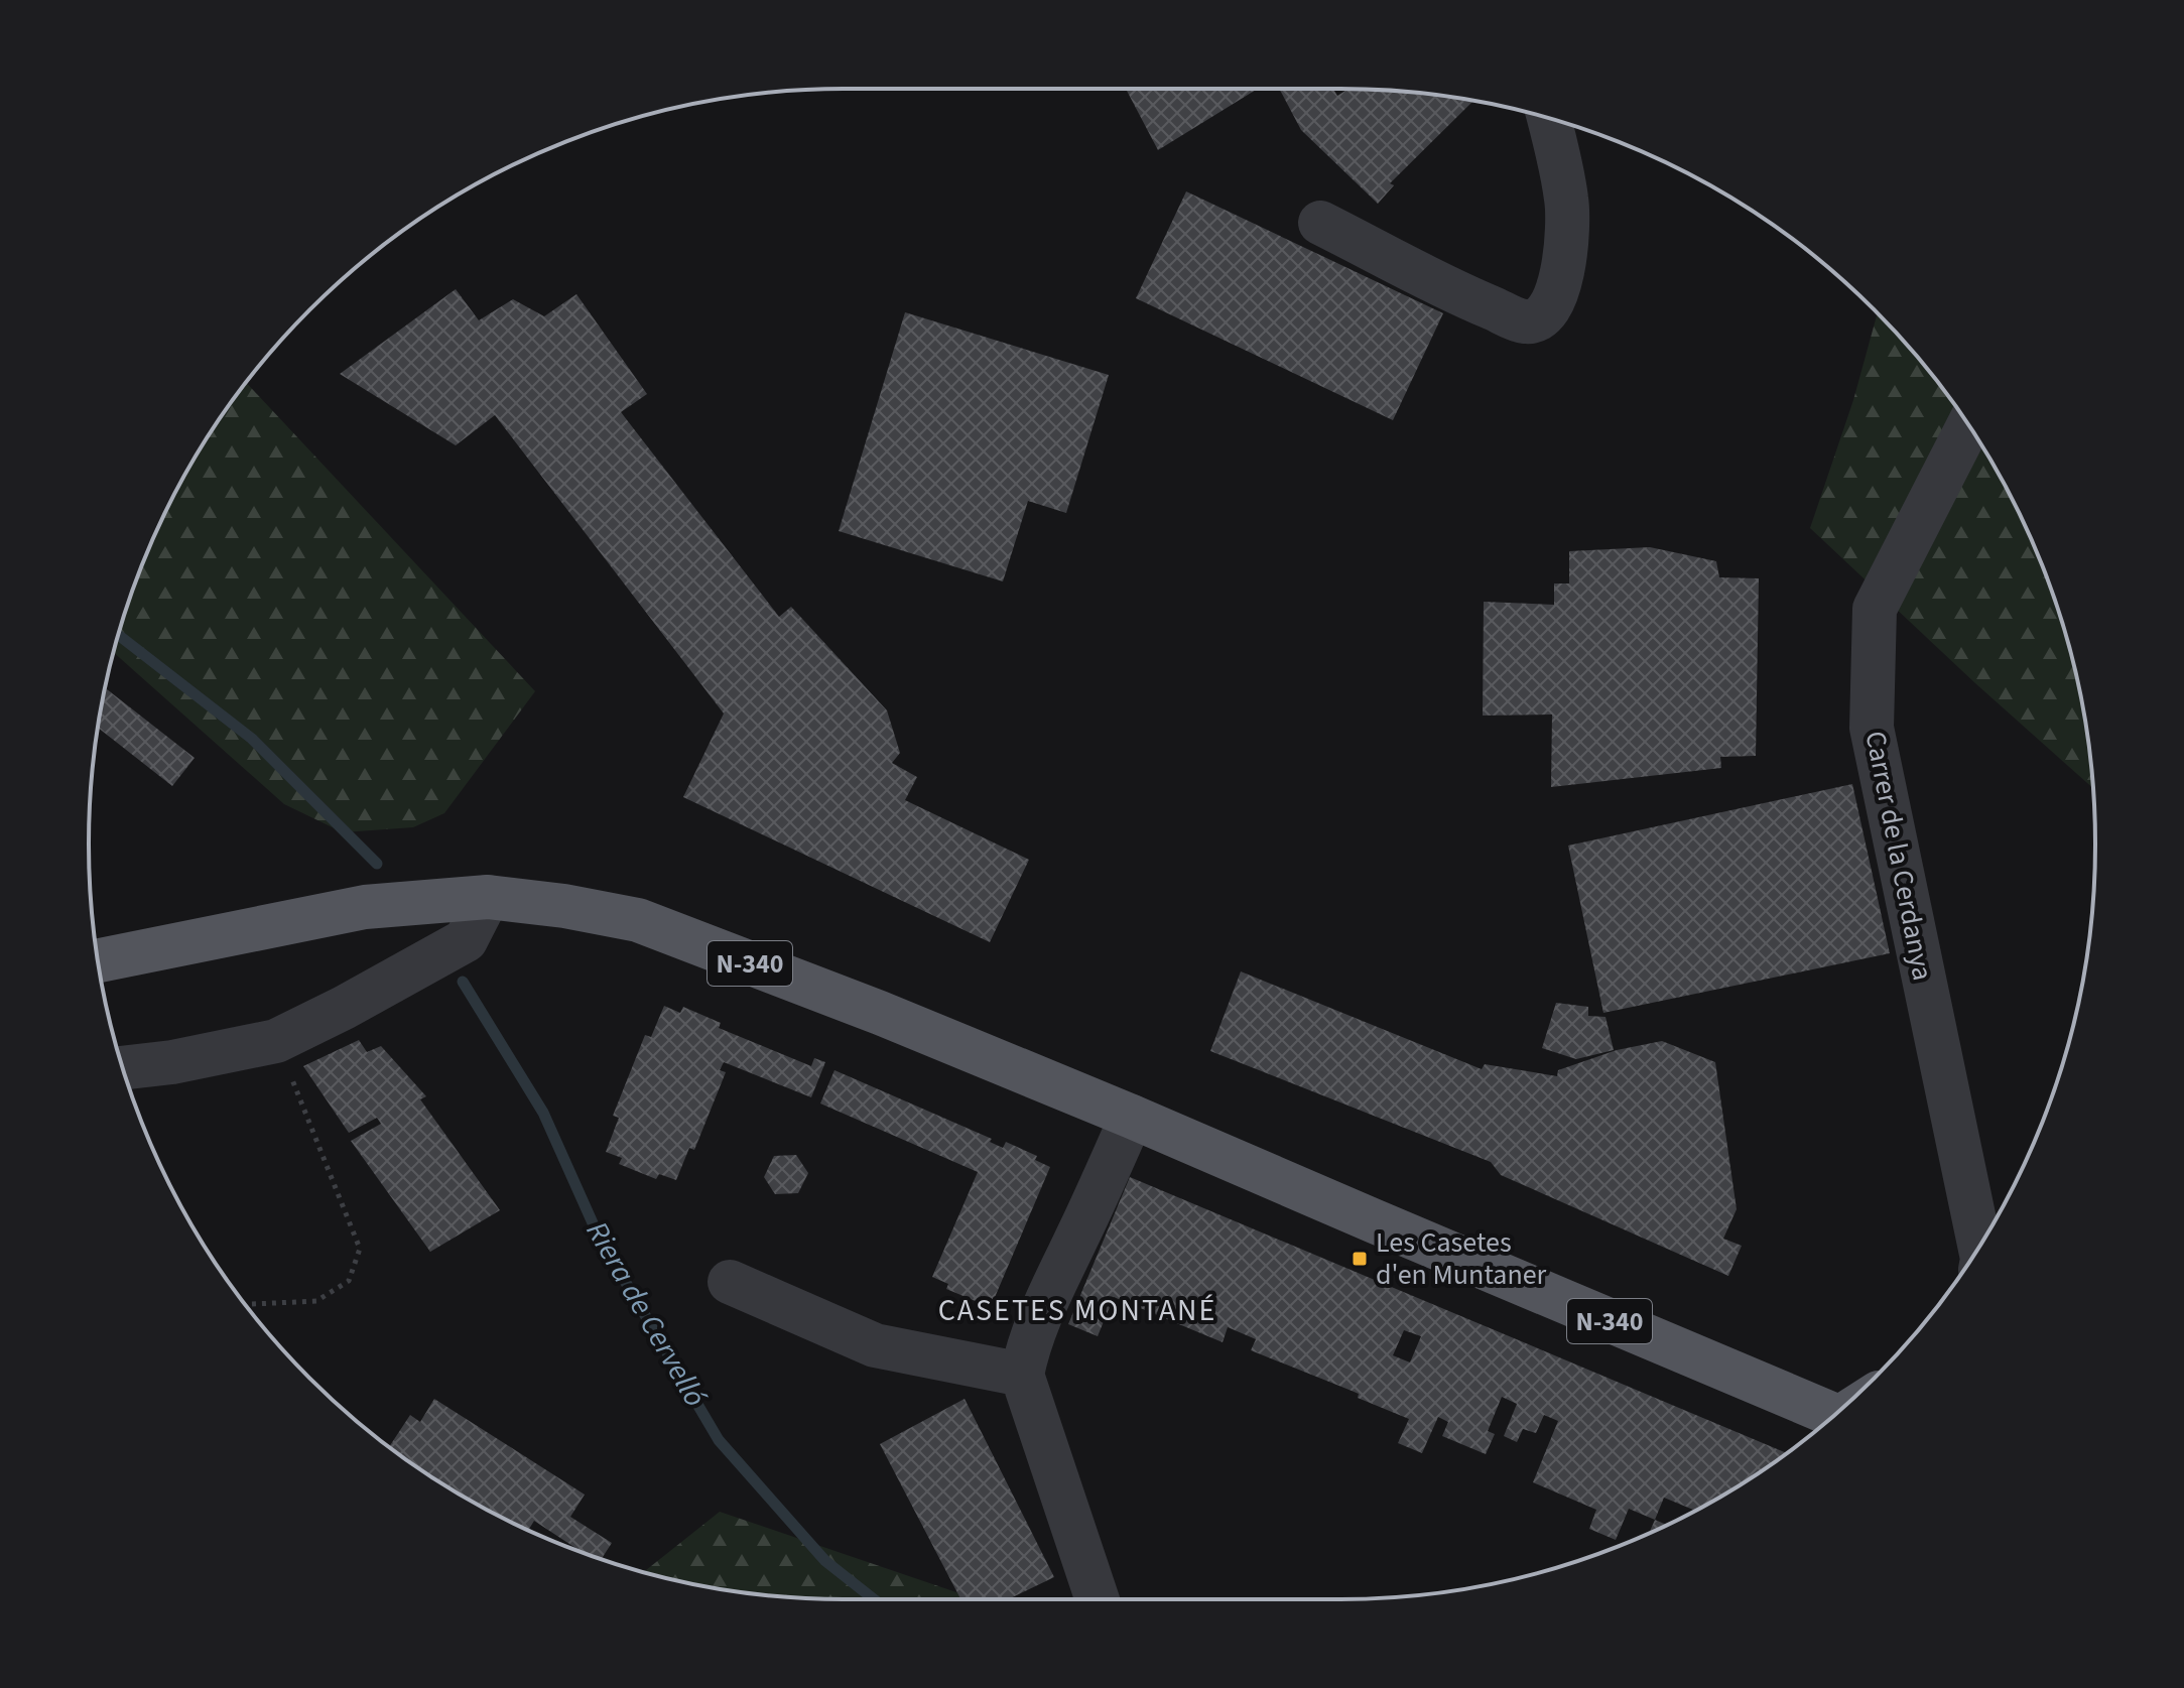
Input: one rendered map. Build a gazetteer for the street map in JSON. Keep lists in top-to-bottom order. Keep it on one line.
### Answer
{"streets":{"main road":["N-340"],"street":["Carrer de la Cerdanya"]},"districts":["CASETES MONTANÉ"],"water":["Riera de Cervelló"],"places":{"transit":["Les Casetes d'en Muntaner"]}}
